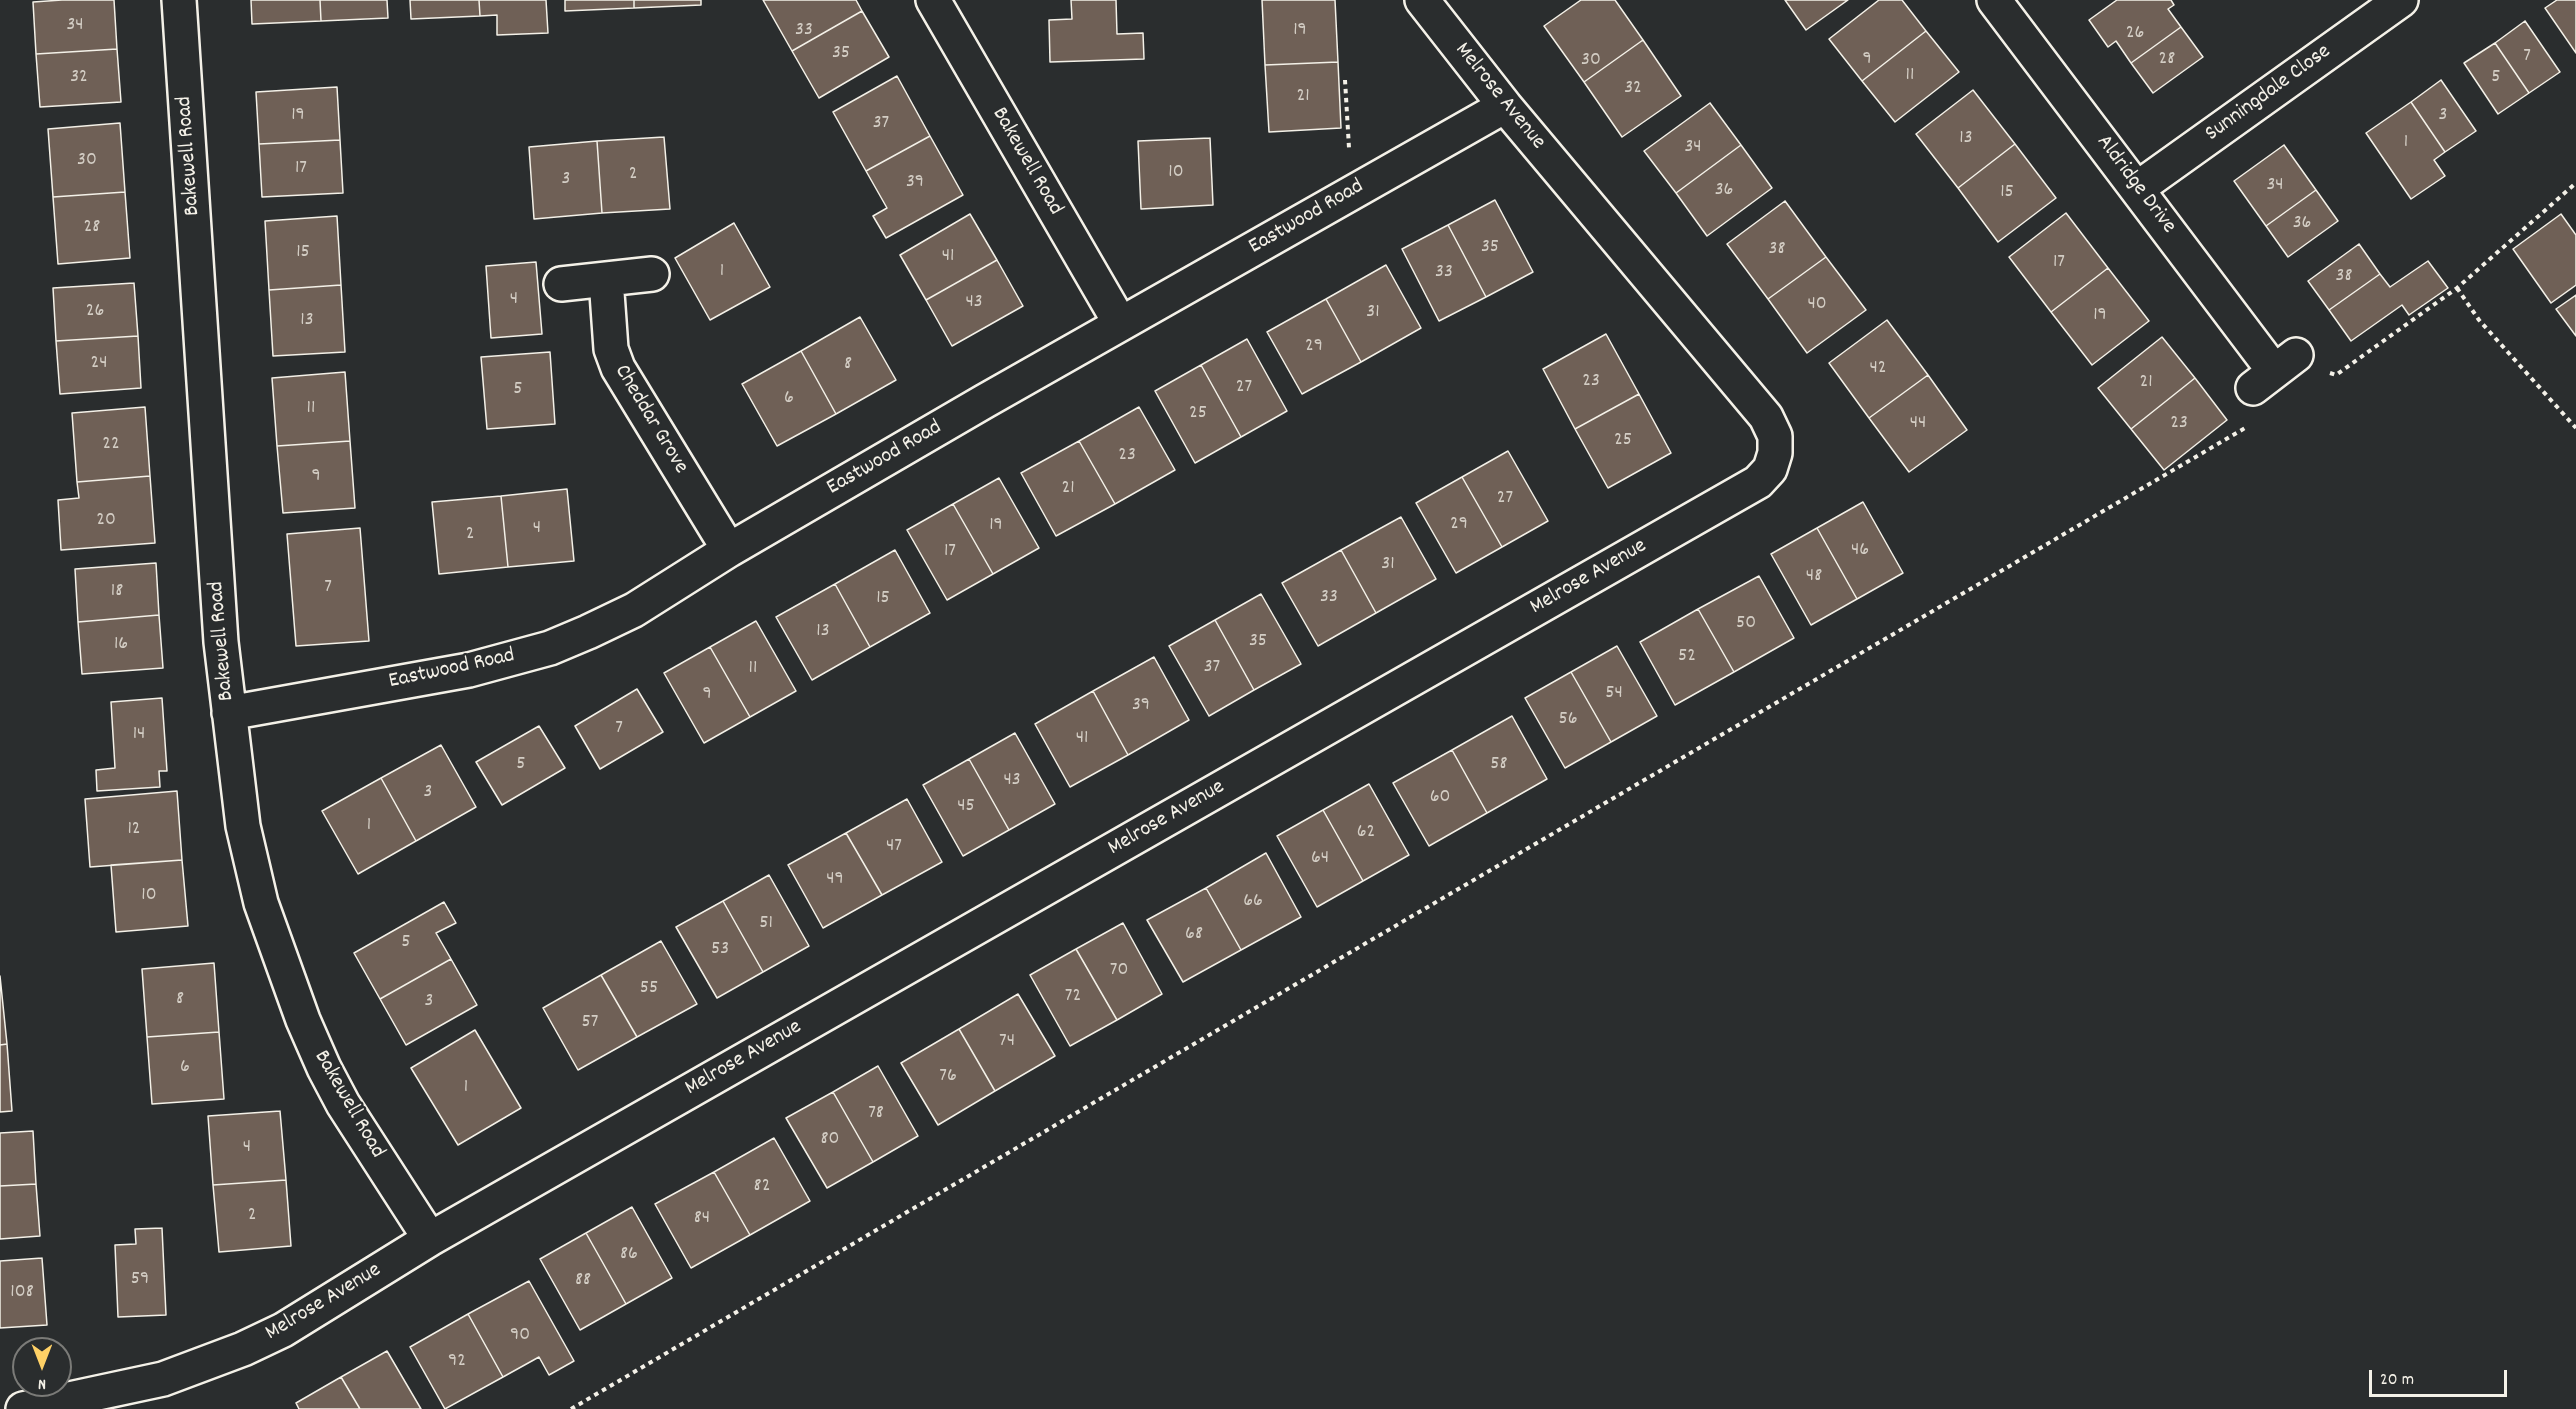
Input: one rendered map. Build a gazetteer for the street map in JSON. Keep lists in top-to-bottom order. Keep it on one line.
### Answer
{"streets":{"street":["Sunningdale Close","Melrose Avenue","Bakewell Road","Aldridge Drive","Eastwood Road","Cheddar Grove"]},"crossings":[["Sunningdale Close","Aldridge Drive"],["Melrose Avenue","Bakewell Road"],["Melrose Avenue","Eastwood Road"],["Bakewell Road","Eastwood Road"],["Eastwood Road","Cheddar Grove"]],"house_numbers":["34","33","19","26","35","7","9","28","30","11","32","5","32","21","19","3","37","13","1","34","30","17","10","2","3","39","34","36","15","36","28","35","38","15","41","17","1","33","38","4","43","40","26","31","19","13","29","24","8","42","23","21","27","5","6","11","25","44","23","25","22","23","9","21","27","20","29","19","4","2","46","17","31","48","7","18","33","15","50","13","35","16","52","37","11","54","9","39","56","7","14","41","5","58","43","3","60","45","1","12","62","47","64","49","10","66","51","68","5","53","70","55","72","8","3","57","74","6","76","1","78","80","4","82","2","84","86","59","88","108","90","92"],"scale_bar":"20 m","north":"bottom"}
